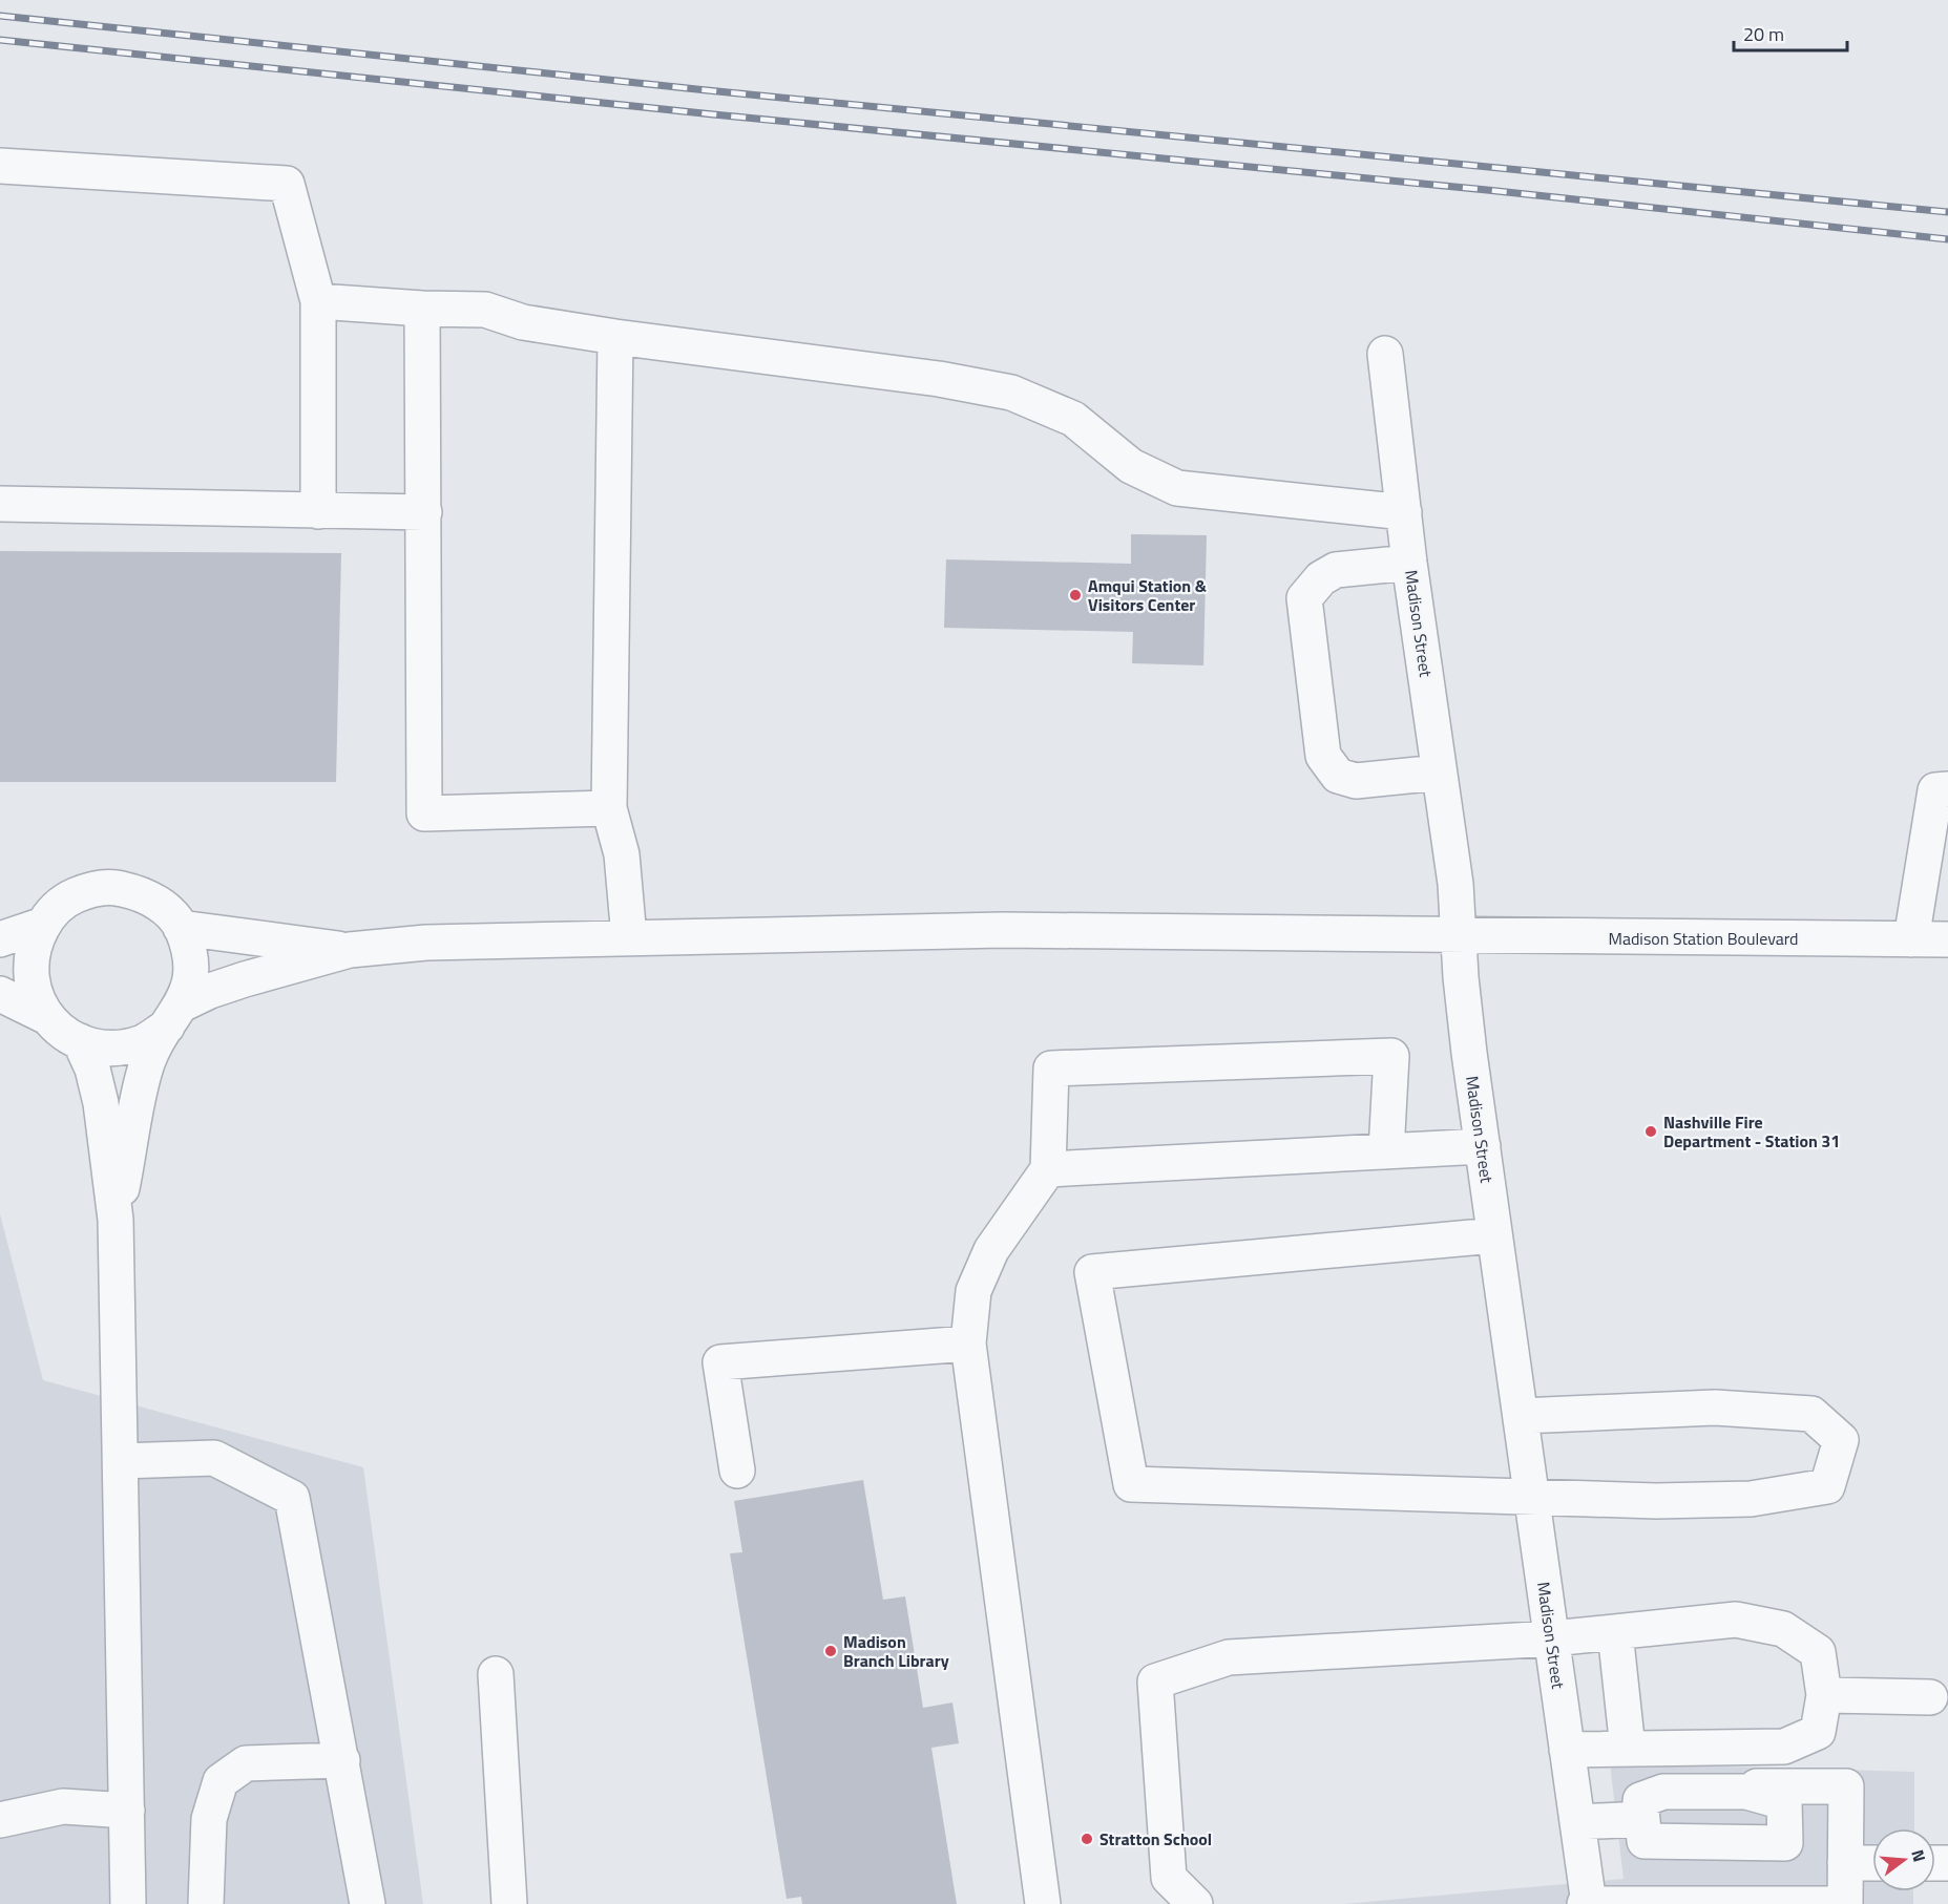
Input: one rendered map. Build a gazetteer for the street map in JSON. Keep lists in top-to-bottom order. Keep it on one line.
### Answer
{"streets":{"street":["Madison Street","Madison Station Boulevard"]},"crossings":[["Madison Street","Madison Station Boulevard"]],"places":["Amqui Station & Visitors Center","Nashville Fire Department - Station 31","Madison Branch Library","Stratton School"],"scale_bar":"20 m","north":"right"}
